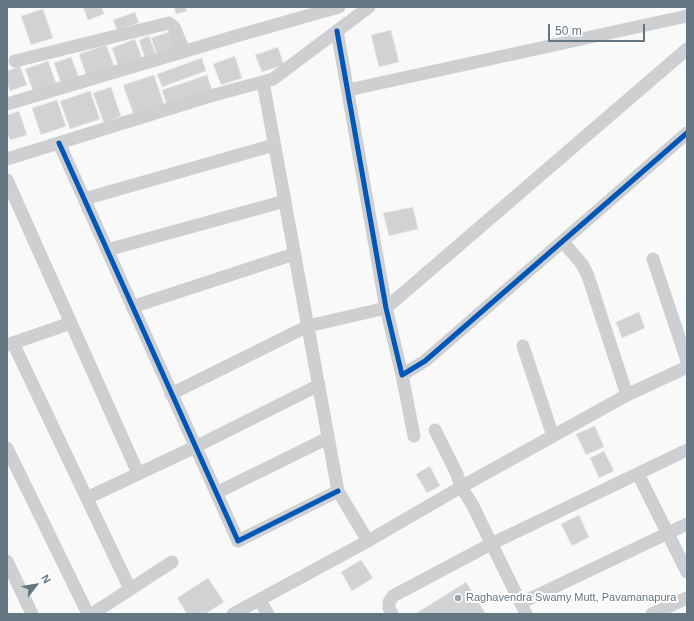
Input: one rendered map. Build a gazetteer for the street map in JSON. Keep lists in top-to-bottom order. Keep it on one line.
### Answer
{"places":["Raghavendra Swamy Mutt, Pavamanapura"],"scale_bar":"50 m","north":"top right"}
